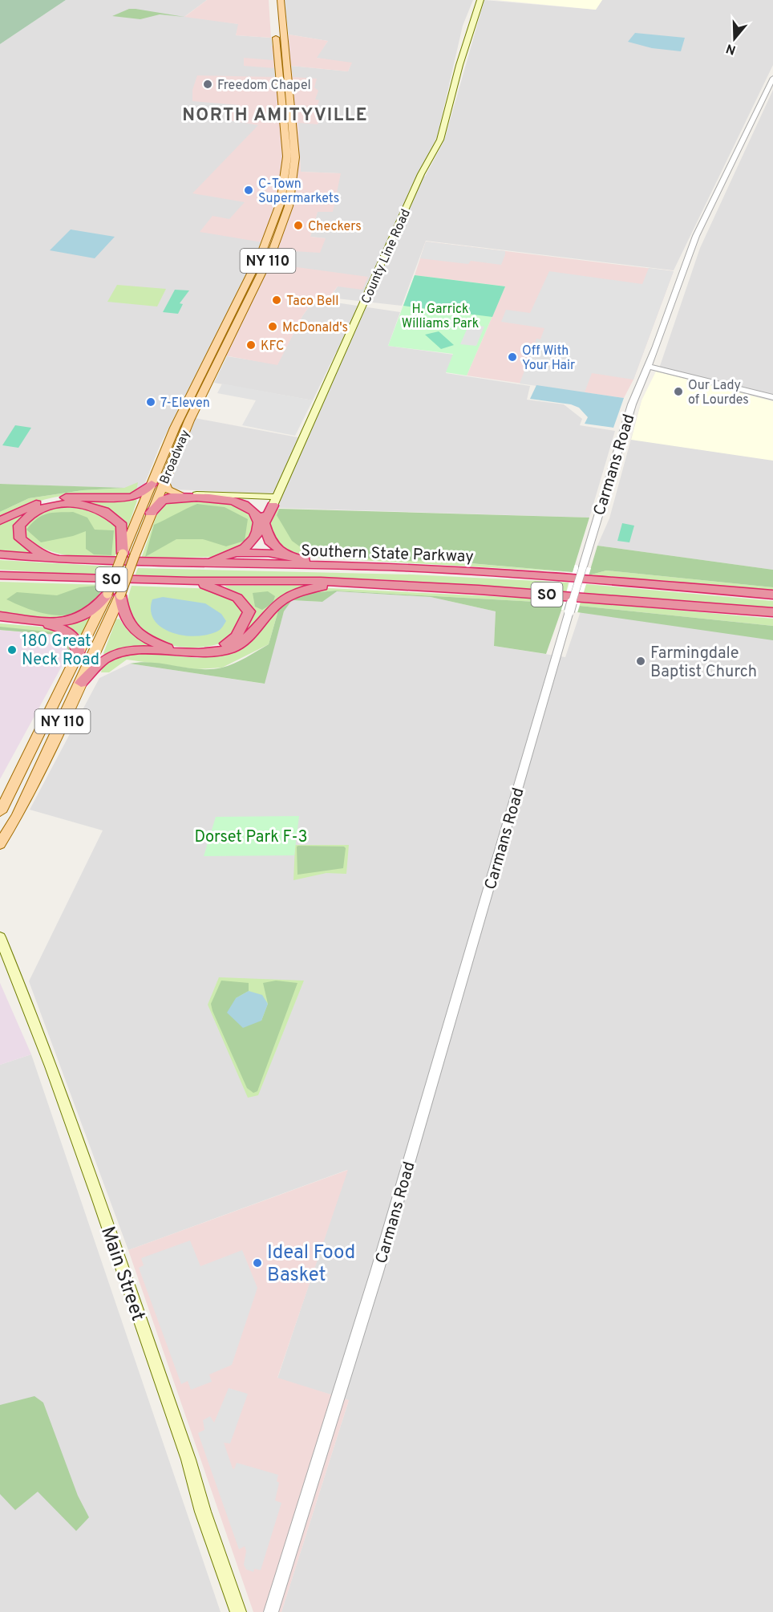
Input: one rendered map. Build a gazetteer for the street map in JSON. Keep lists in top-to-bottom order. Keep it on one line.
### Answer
{"streets":{"highway":["Southern State Parkway","SO"],"main road":["County Line Road","NY 110","Broadway","Main Street"],"street":["Carmans Road"]},"districts":["NORTH AMITYVILLE"],"parks":["H. Garrick Williams Park","Dorset Park F-3"],"places":["Freedom Chapel","C‑Town Supermarkets","Checkers","Taco Bell","McDonald's","KFC","Off With Your Hair","Our Lady of Lourdes","7-Eleven","180 Great Neck Road","Farmingdale Baptist Church","Ideal Food Basket"],"north":"bottom"}
